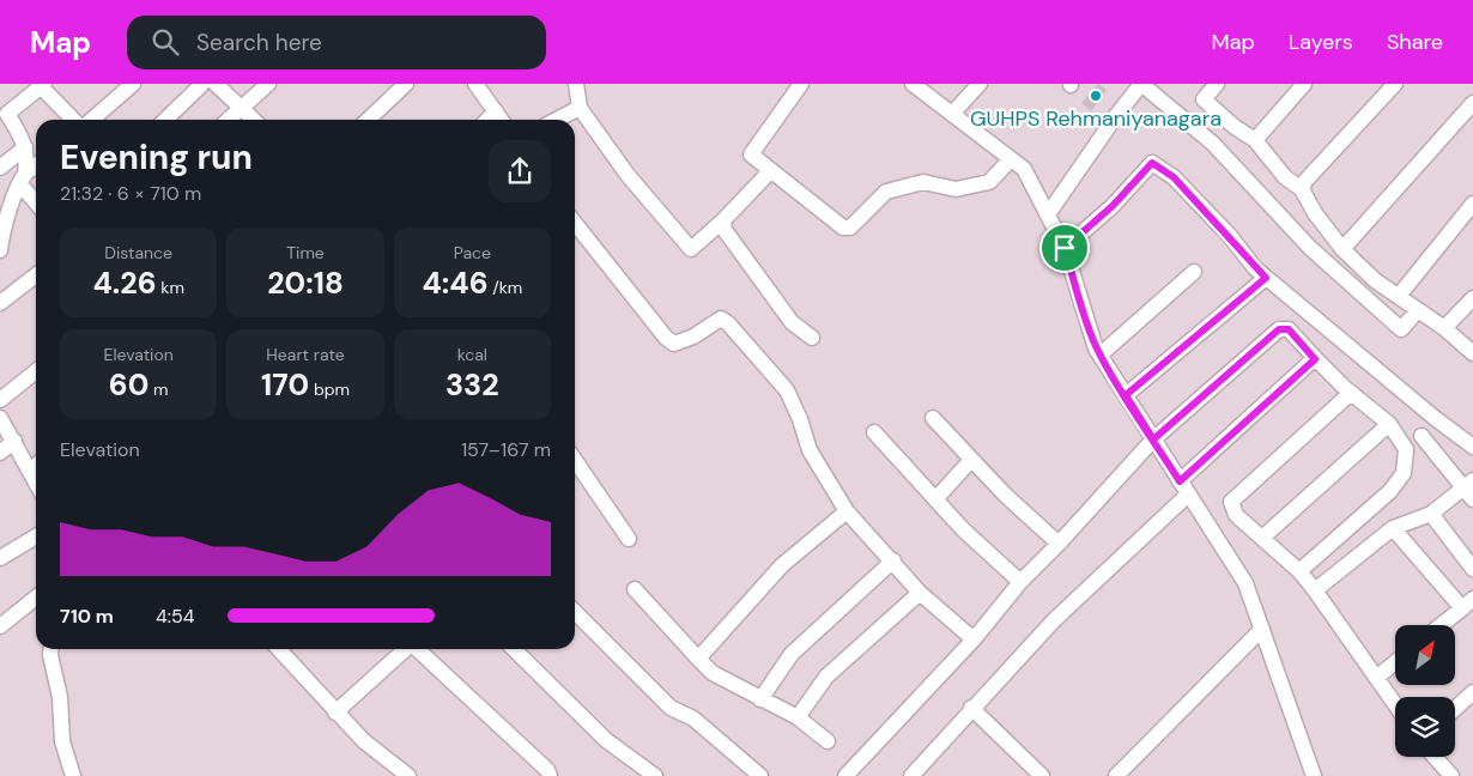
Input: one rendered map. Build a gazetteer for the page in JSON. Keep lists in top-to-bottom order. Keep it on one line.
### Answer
{"places":["GUHPS Rehmaniyanagara"],"north":"top right","page":{"header":"Map","search":"Search here","nav":["Map","Layers","Share"],"heading":["Evening run","21:32 · 6 × 710 m"],"stats":[["Distance","4.26 km"],["Time","20:18"],["Pace","4:46 /km"],["Elevation","60 m"],["Heart rate","170 bpm"],["kcal","332"]],"chart":["Elevation","157–167 m"],"list":[{"name":"710 m","note":"4:54"}]}}
